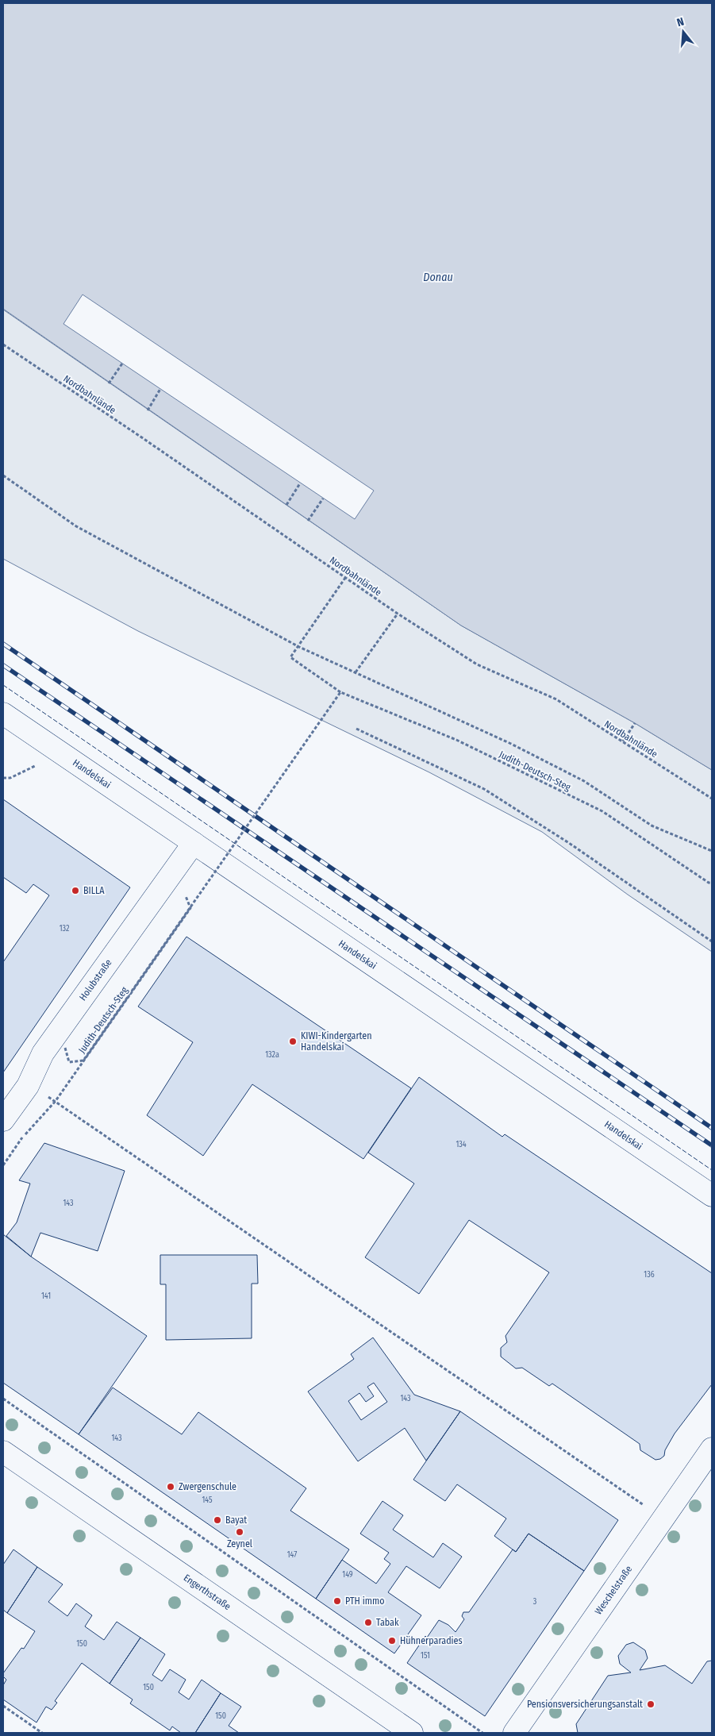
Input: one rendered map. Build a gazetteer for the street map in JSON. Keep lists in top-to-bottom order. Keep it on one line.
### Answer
{"streets":{"street":["Handelskai","Holubstraße","Weschelstraße","Engerthstraße"],"path":["Nordbahnlände","Judith-Deutsch-Steg"]},"crossings":[["Handelskai","Holubstraße"]],"water":["Donau"],"places":["BILLA","KIWI-Kindergarten Handelskai","Zwergenschule","Bayat","Zeynel","PTH immo","Tabak","Hühnerparadies","Pensionsversicherungsanstalt"],"house_numbers":["132","132a","134","143","136","141","143","143","145","147","149","3","150","151","150","150"],"north":"top"}
